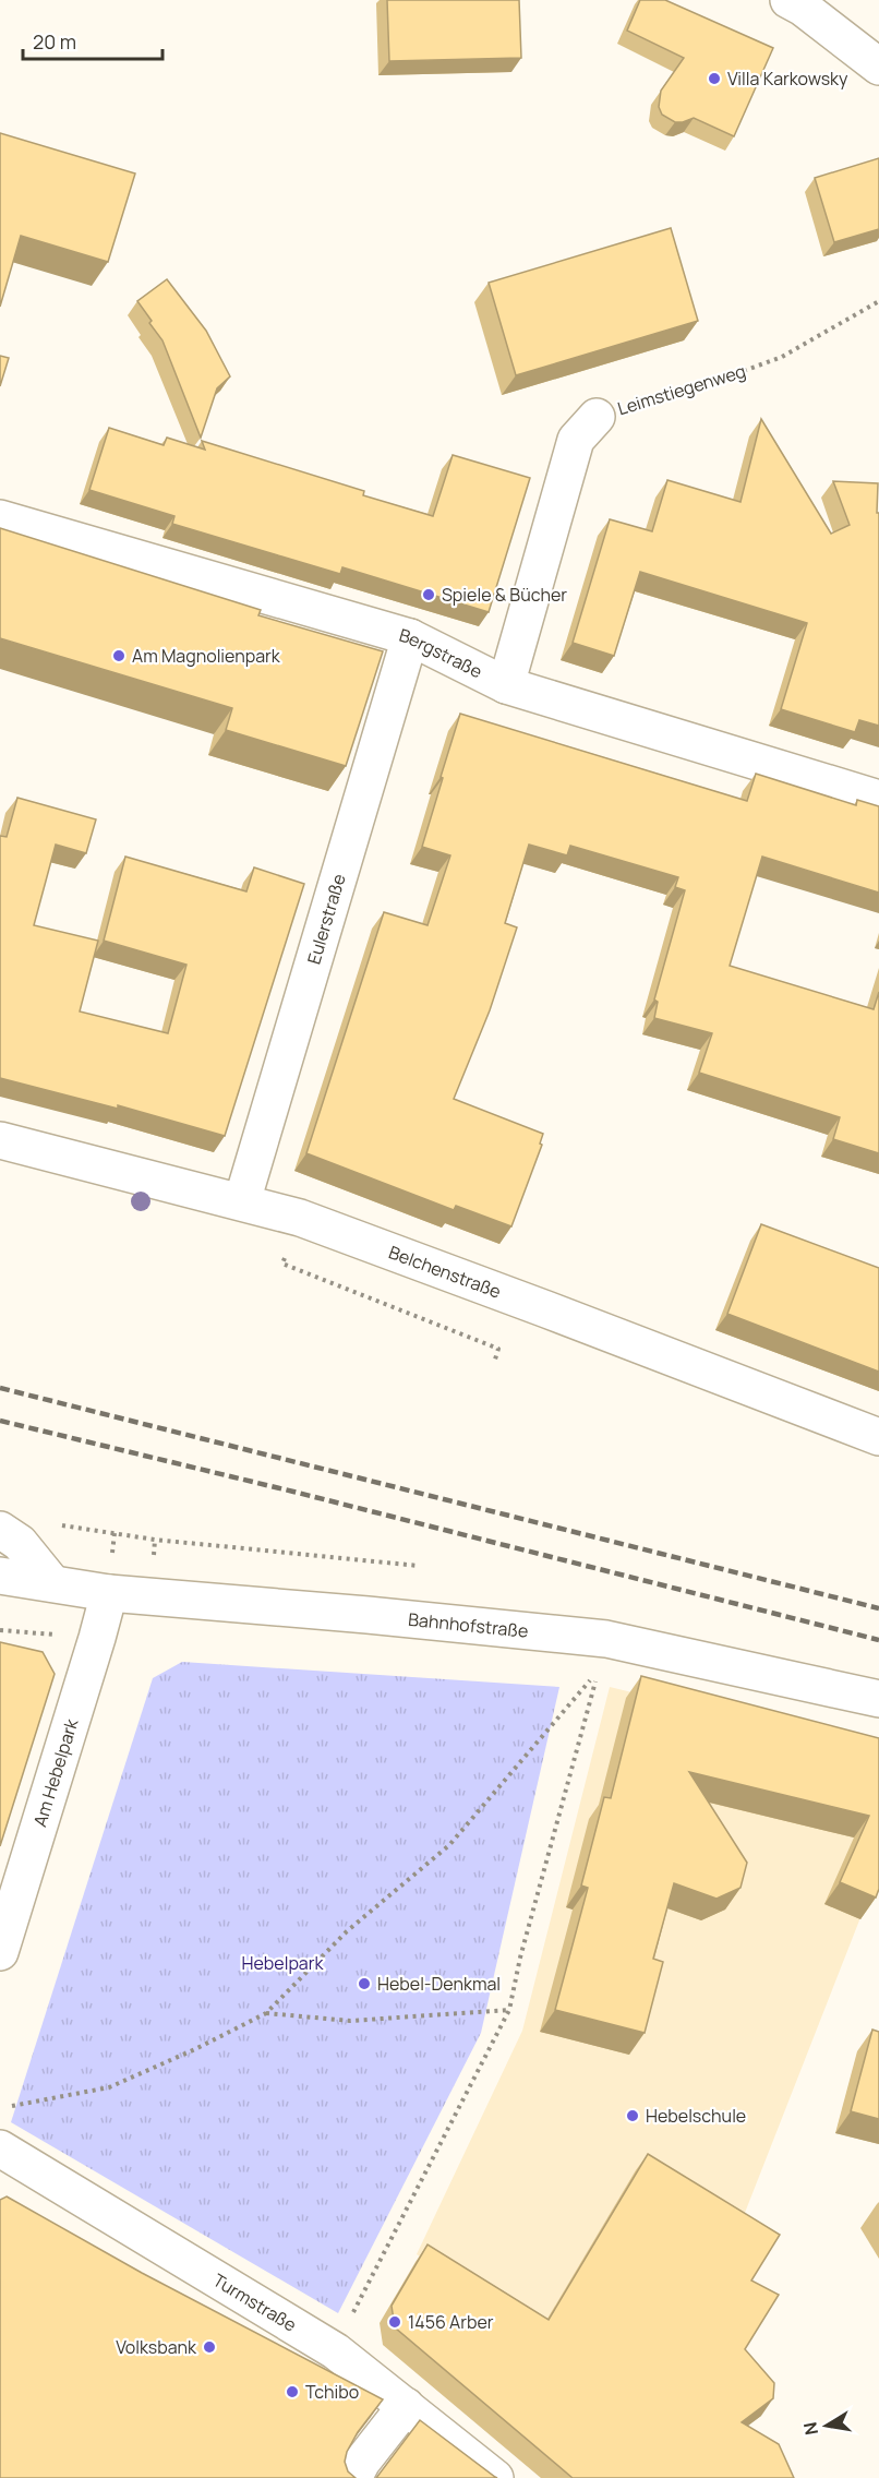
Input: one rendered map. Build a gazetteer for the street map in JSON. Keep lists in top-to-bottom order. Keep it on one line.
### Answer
{"streets":{"street":["Leimstiegenweg","Bergstraße","Eulerstraße","Belchenstraße","Bahnhofstraße","Am Hebelpark","Turmstraße"]},"crossings":[["Leimstiegenweg","Bergstraße"],["Bergstraße","Eulerstraße"],["Eulerstraße","Belchenstraße"],["Bahnhofstraße","Am Hebelpark"]],"parks":["Hebelpark"],"places":["Villa Karkowsky","Spiele & Bücher","Am Magnolienpark","Hebel-Denkmal","Hebelschule","1456 Arber","Volksbank","Tchibo"],"scale_bar":"20 m","north":"left"}
